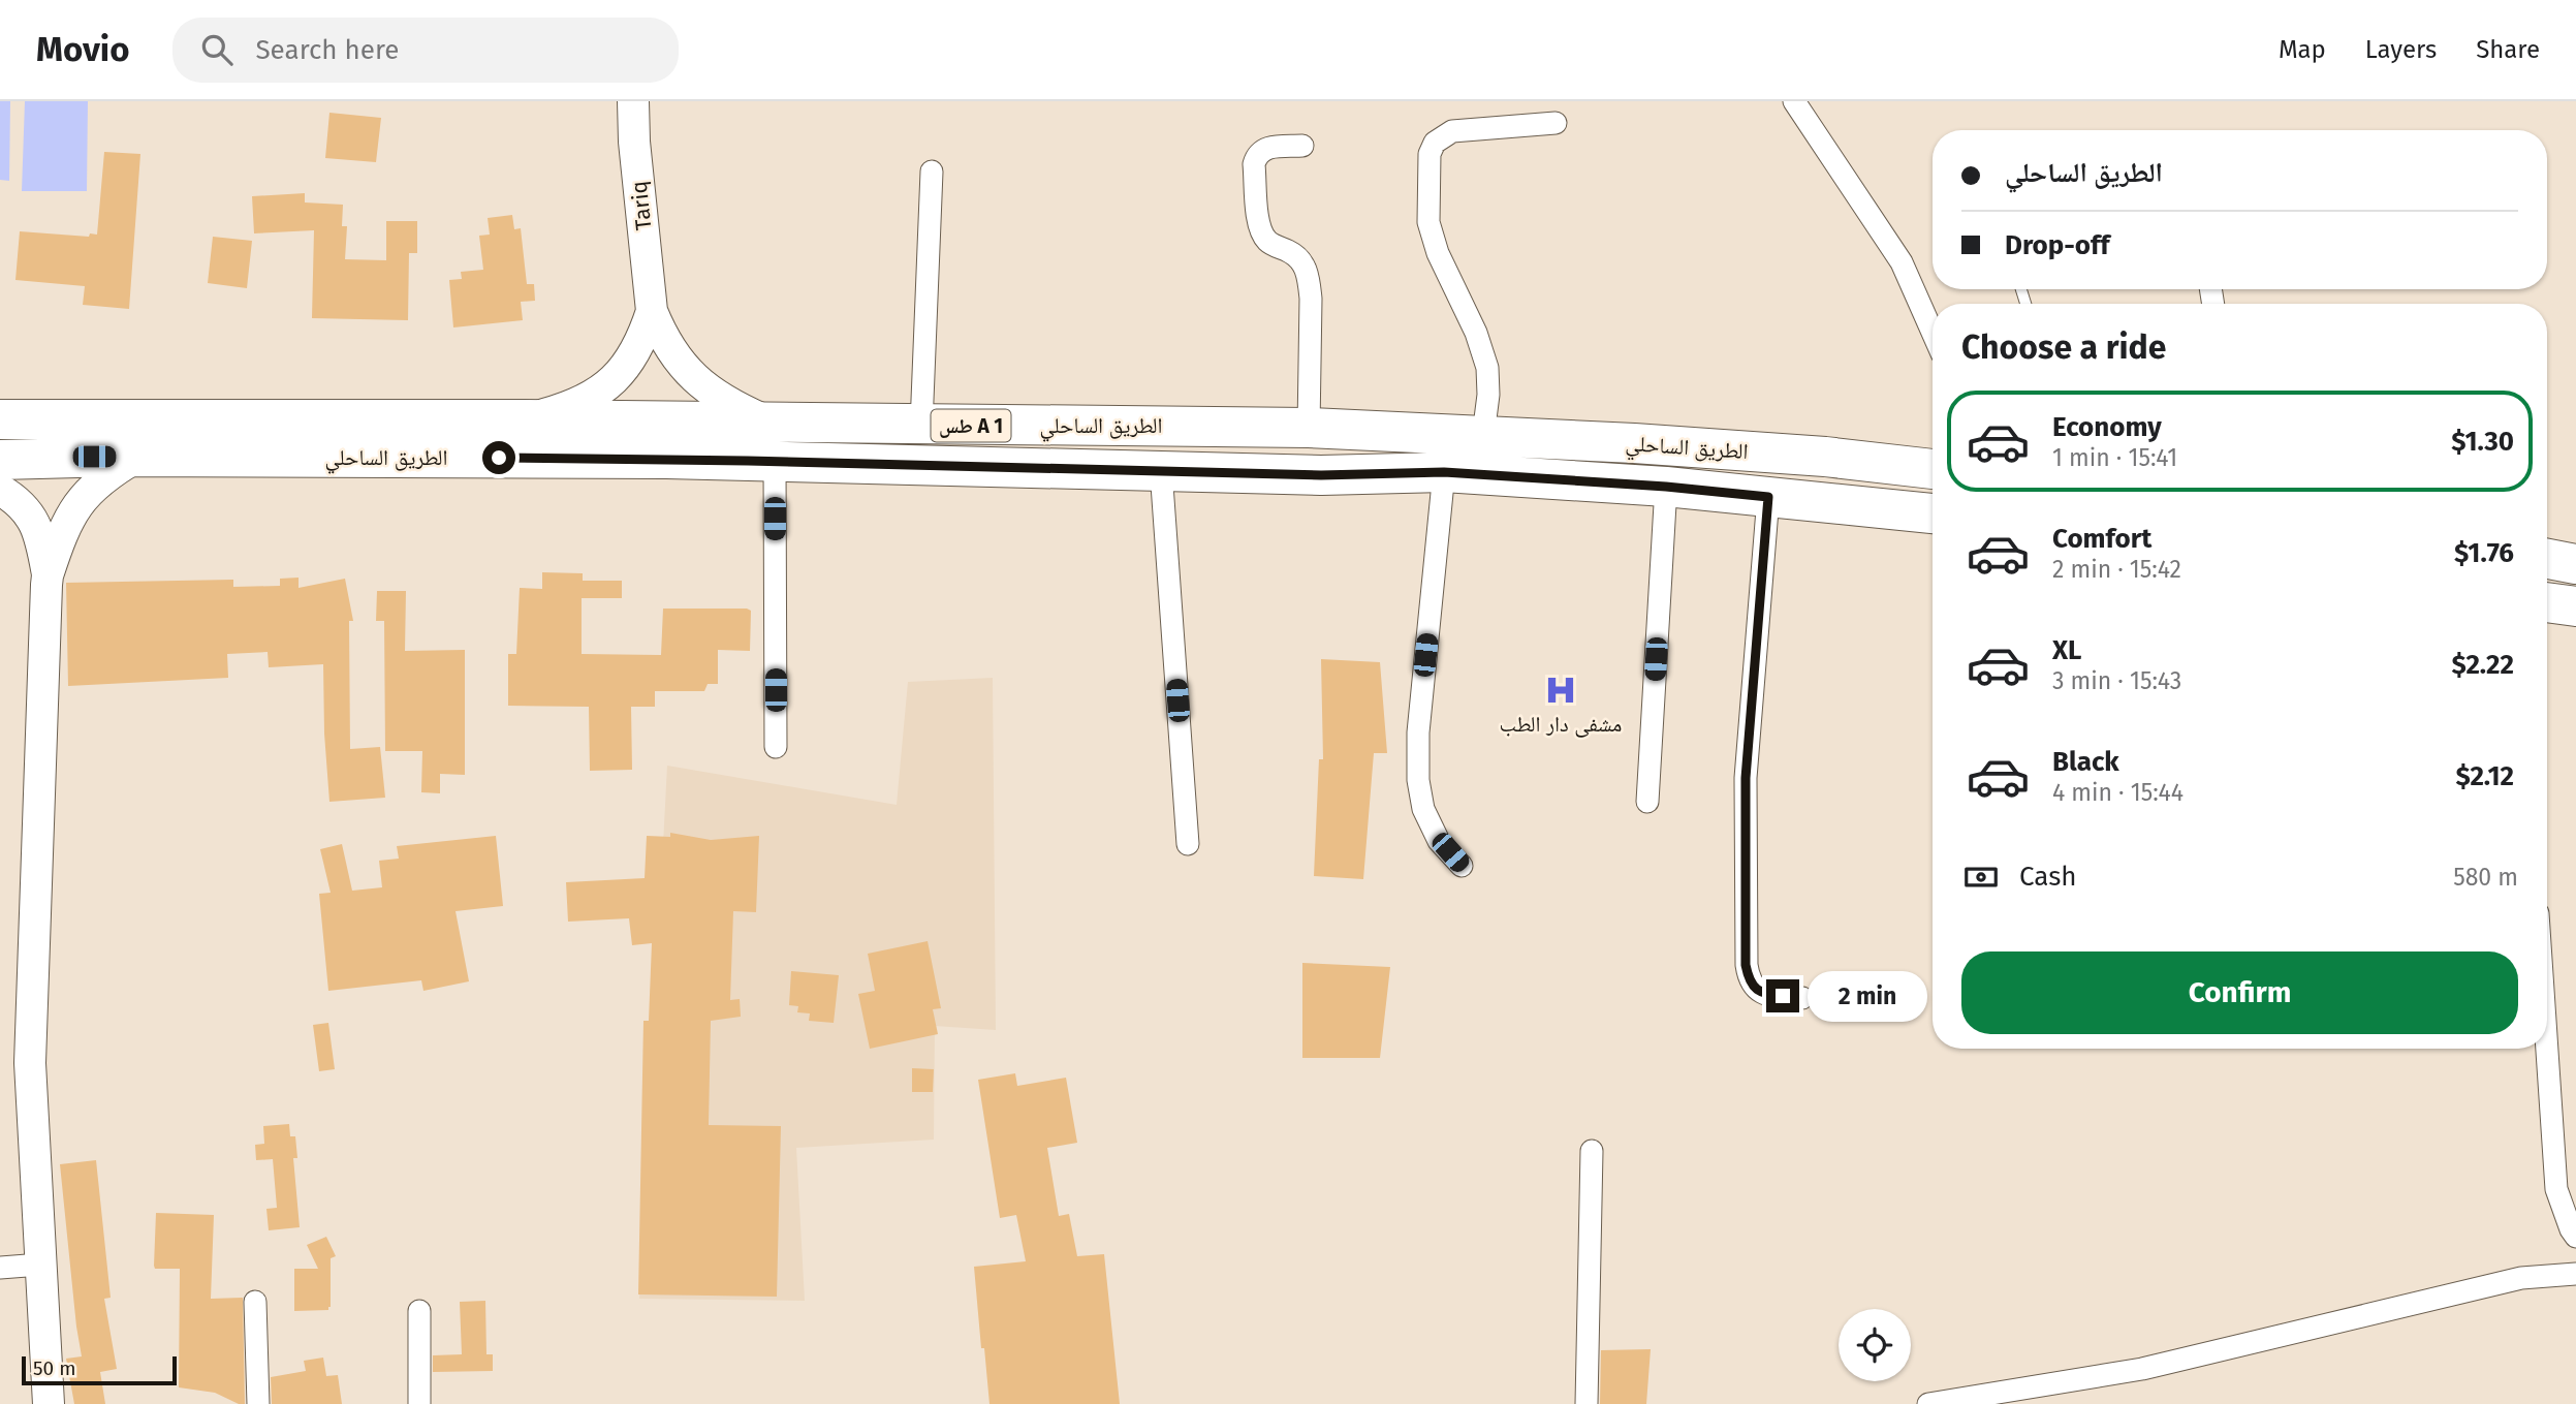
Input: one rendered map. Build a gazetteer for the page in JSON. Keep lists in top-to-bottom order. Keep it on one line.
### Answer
{"streets":{"highway":["طس A 1","الطريق الساحلي"],"street":["Tariq"]},"places":{"hospital":["مشفى دار الطب"]},"scale_bar":"50 m","page":{"header":"Movio","search":"Search here","nav":["Map","Layers","Share"],"banner":["الطريق الساحلي","Drop-off"],"heading":"Choose a ride","list":[{"name":"Economy","note":"1 min · 15:41","value":"$1.30"},{"name":"Comfort","note":"2 min · 15:42","value":"$1.76"},{"name":"XL","note":"3 min · 15:43","value":"$2.22"},{"name":"Black","note":"4 min · 15:44","value":"$2.12"}],"pay":["Cash","580 m"],"buttons":"Confirm","bubble":"2 min","scale":"50 m"}}
